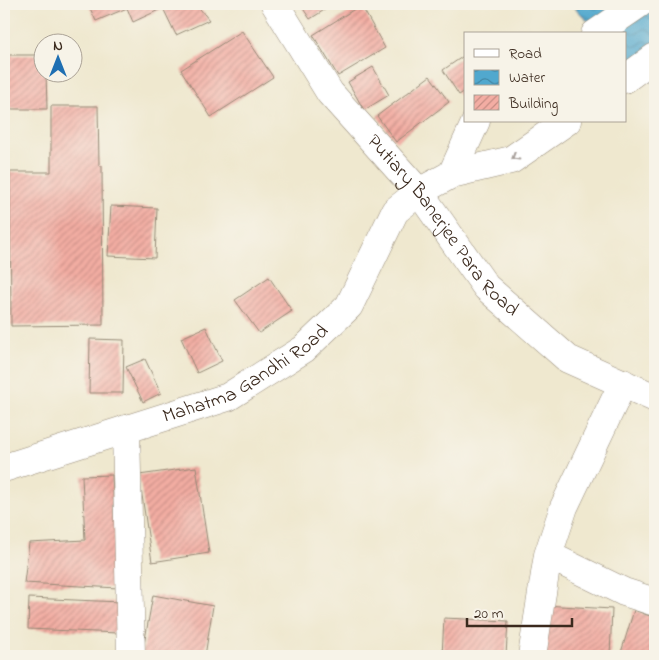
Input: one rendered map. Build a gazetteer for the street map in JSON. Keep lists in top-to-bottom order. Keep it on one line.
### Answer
{"streets":{"street":["Putiary Banerjee Para Road","Mahatma Gandhi Road"]},"crossings":[["Putiary Banerjee Para Road","Mahatma Gandhi Road"]],"legend":["Road","Water","Building"],"scale_bar":"20 m","north":"top"}
